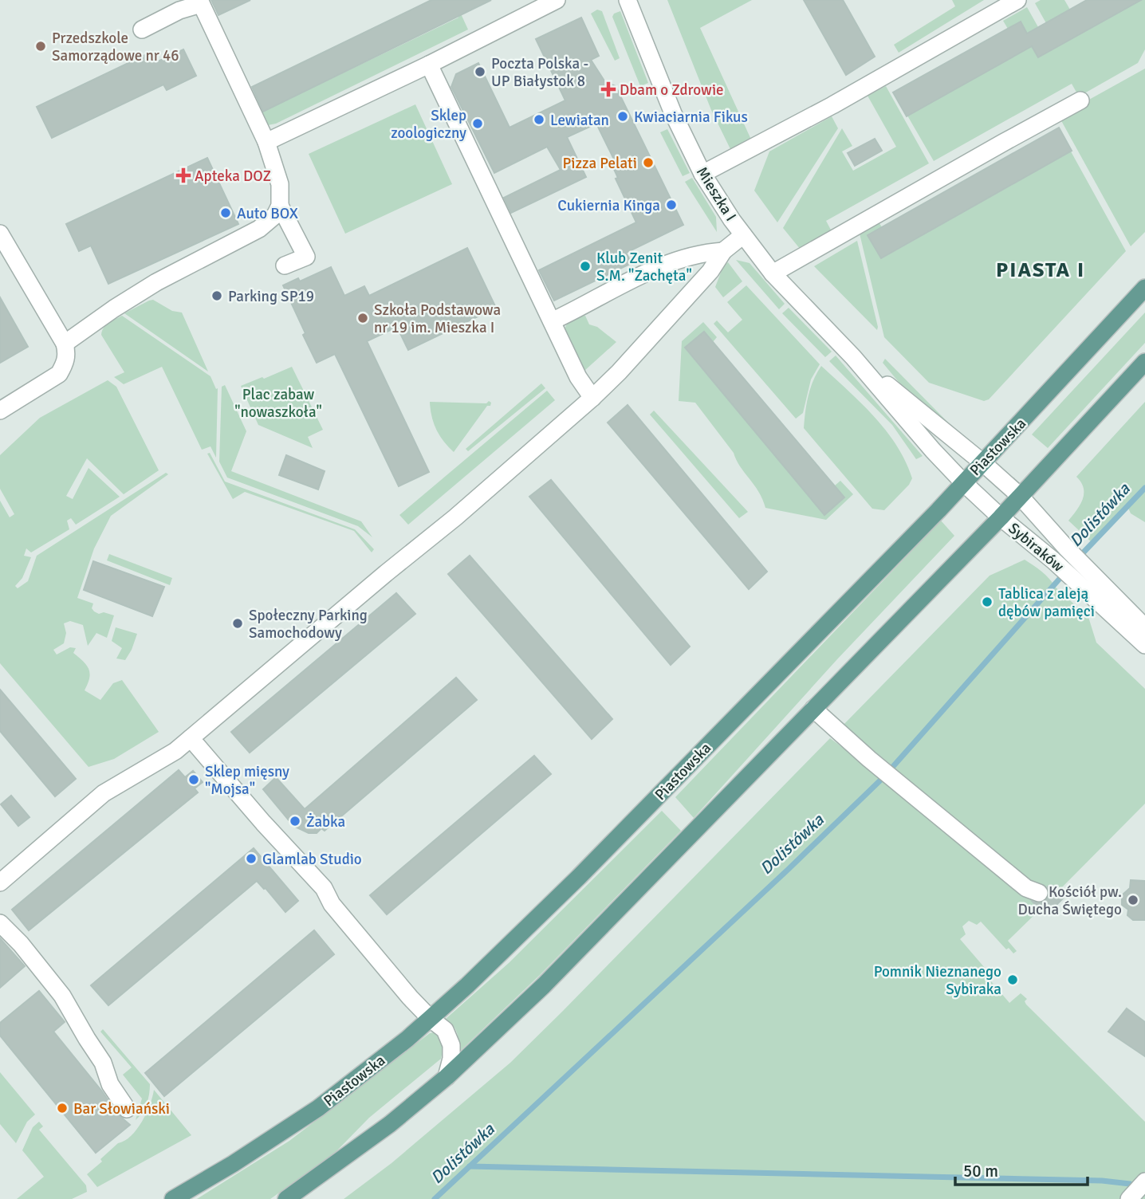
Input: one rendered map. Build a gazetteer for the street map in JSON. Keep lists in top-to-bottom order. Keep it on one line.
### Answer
{"streets":{"main road":["Piastowska"],"street":["Mieszka I","Sybiraków"]},"crossings":[["Mieszka I","Piastowska"],["Mieszka I","Sybiraków"],["Piastowska","Sybiraków"]],"districts":["PIASTA I"],"water":["Dolistówka"],"parks":["Plac zabaw \"nowaszkoła\""],"places":{"other":["Przedszkole Samorządowe nr 46","Poczta Polska - UP Białystok 8","Kwiaciarnia Fikus","Lewiatan","Sklep zoologiczny","Pizza Pelati","Cukiernia Kinga","Auto BOX","Klub Zenit S.M. \"Zachęta\"","Parking SP19","Szkoła Podstawowa nr 19 im. Mieszka I","Tablica z aleją dębów pamięci","Społeczny Parking Samochodowy","Sklep mięsny \"Mojsa\"","Żabka","Glamlab Studio","Kościół pw. Ducha Świętego","Pomnik Nieznanego Sybiraka","Bar Słowiański"],"health":["Dbam o Zdrowie","Apteka DOZ"]},"scale_bar":"50 m"}
